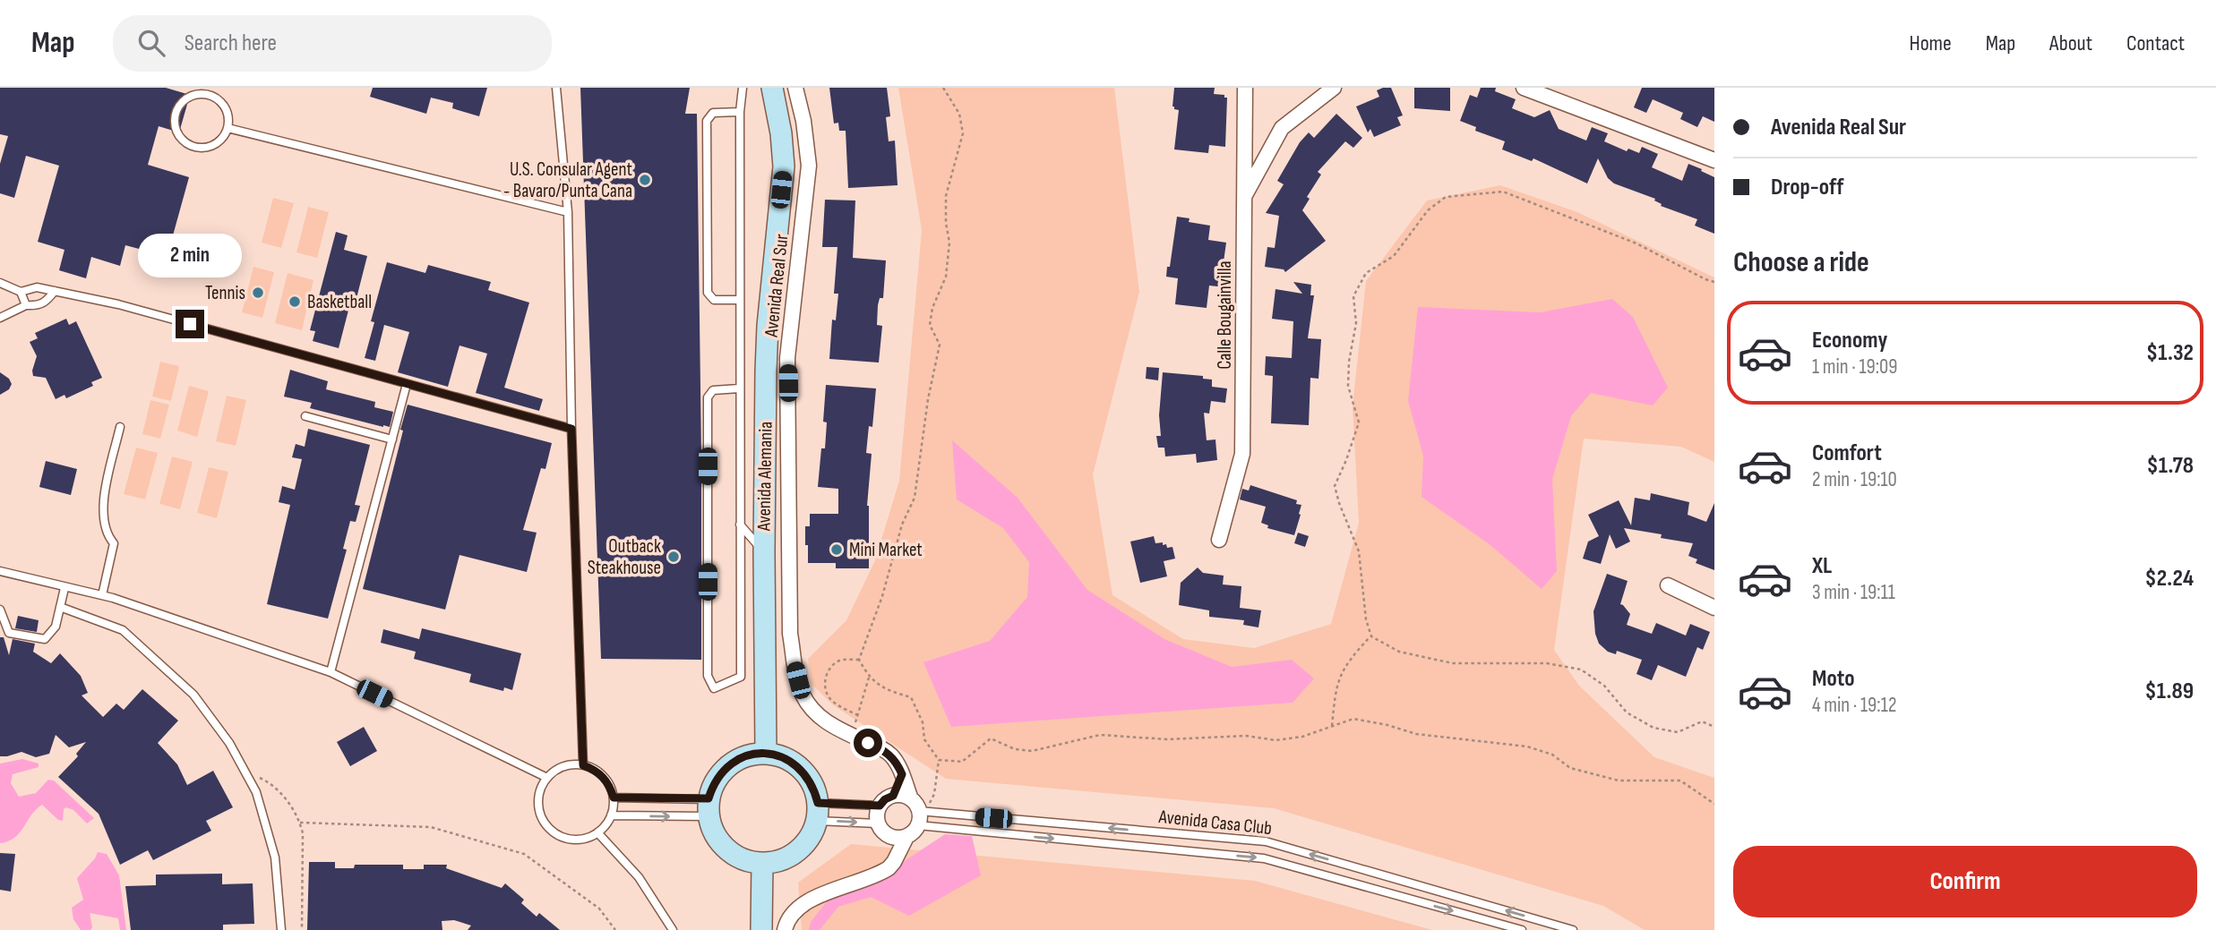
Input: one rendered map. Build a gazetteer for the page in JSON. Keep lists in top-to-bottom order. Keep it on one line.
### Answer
{"streets":{"street":["Avenida Real Sur","Calle Bougainvilla","Avenida Alemania"],"lane":["Avenida Casa Club"]},"crossings":[["Avenida Real Sur","Avenida Casa Club"]],"places":["U.S. Consular Agent - Bavaro/Punta Cana","Tennis","Basketball","Mini Market","Outback Steakhouse"],"page":{"header":"Map","search":"Search here","nav":["Home","Map","About","Contact"],"banner":["Avenida Real Sur","Drop-off"],"heading":"Choose a ride","bubble":"2 min","list":[{"name":"Economy","note":"1 min · 19:09","value":"$1.32"},{"name":"Comfort","note":"2 min · 19:10","value":"$1.78"},{"name":"XL","note":"3 min · 19:11","value":"$2.24"},{"name":"Moto","note":"4 min · 19:12","value":"$1.89"}],"buttons":"Confirm"}}
